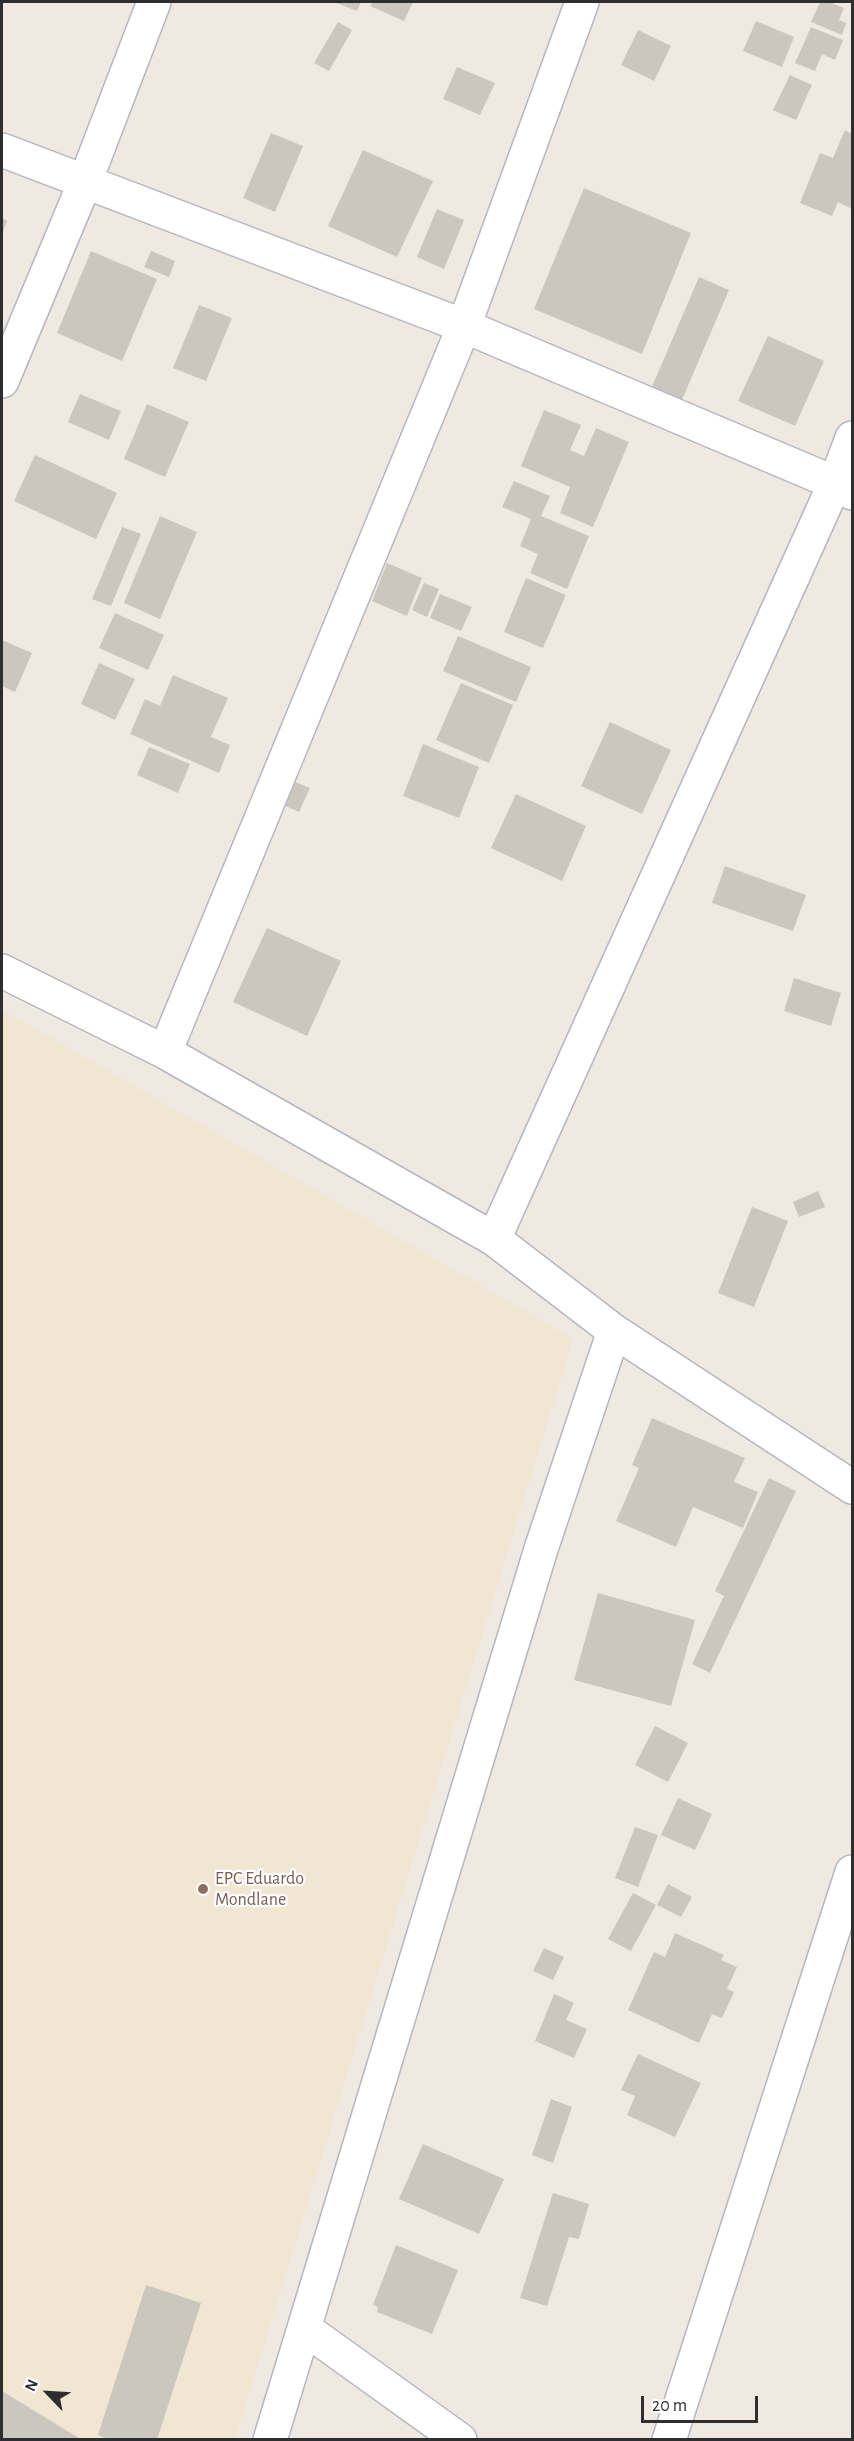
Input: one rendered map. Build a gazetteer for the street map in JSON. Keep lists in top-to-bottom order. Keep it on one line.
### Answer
{"places":["EPC Eduardo Mondlane"],"scale_bar":"20 m","north":"top left"}
